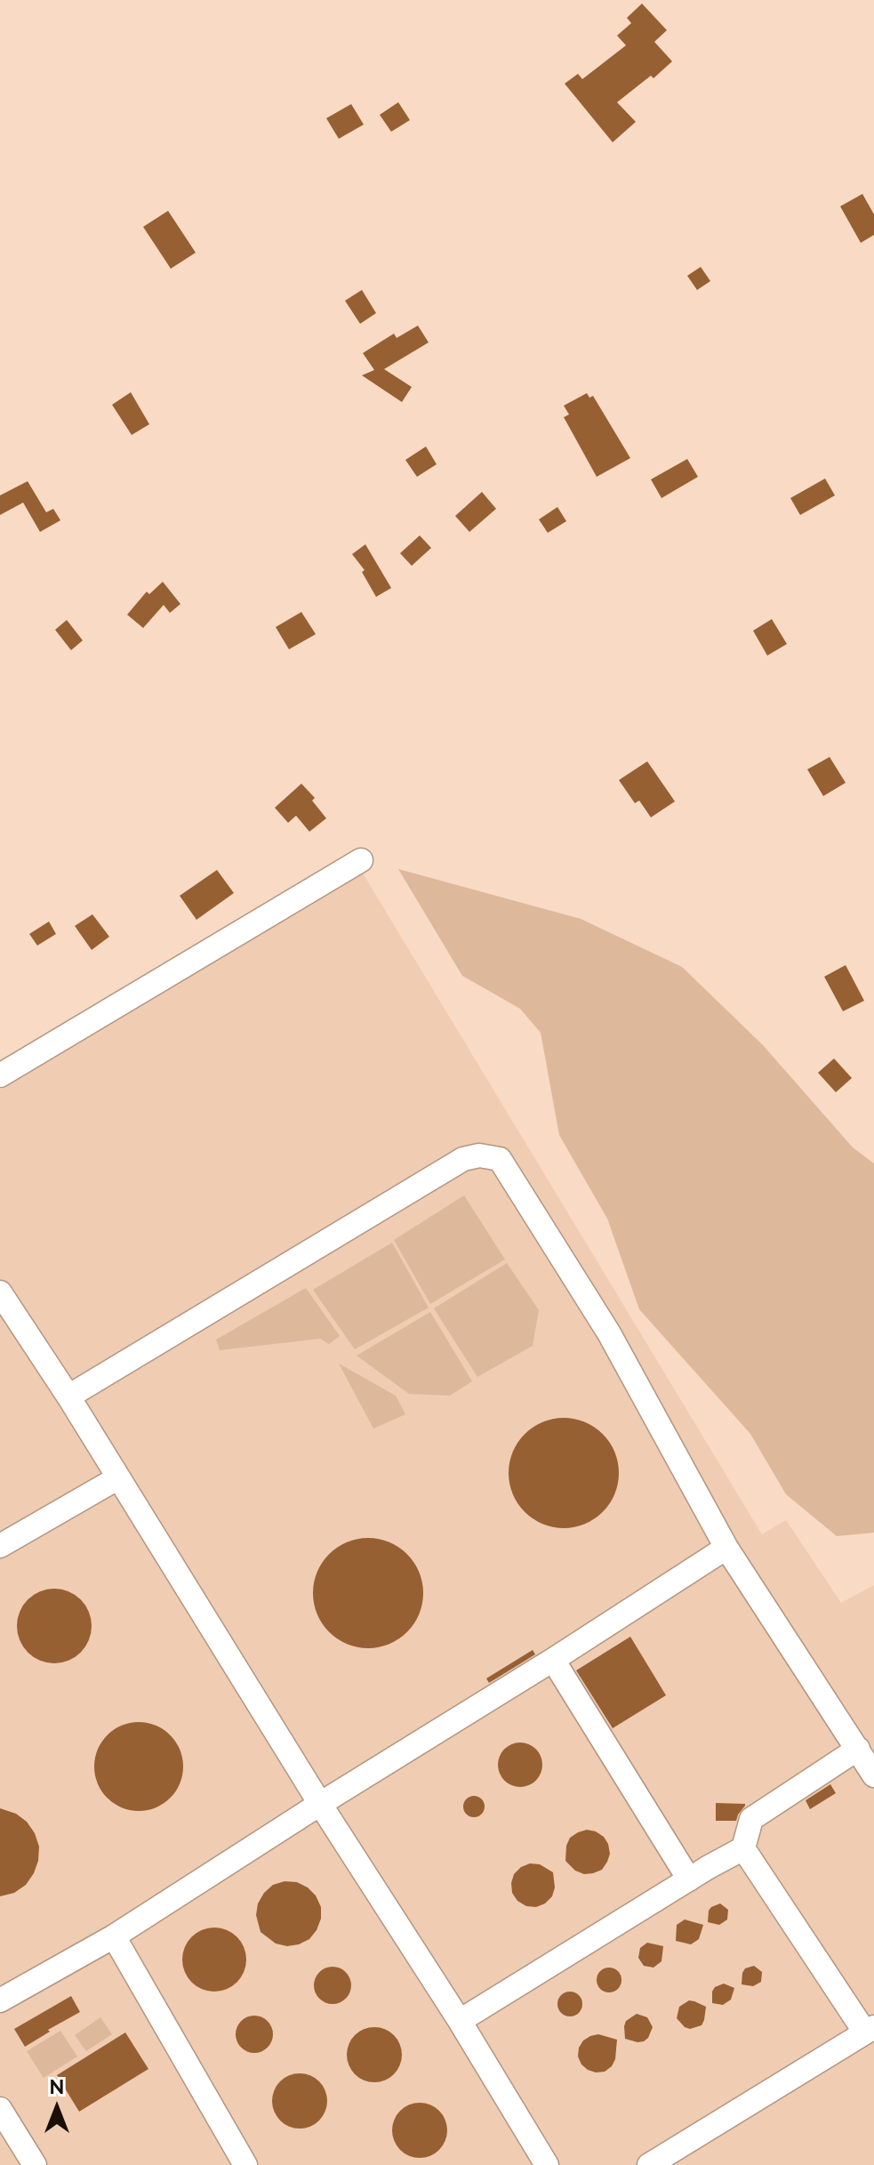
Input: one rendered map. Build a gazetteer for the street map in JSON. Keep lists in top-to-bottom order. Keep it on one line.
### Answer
{"north":"top"}
